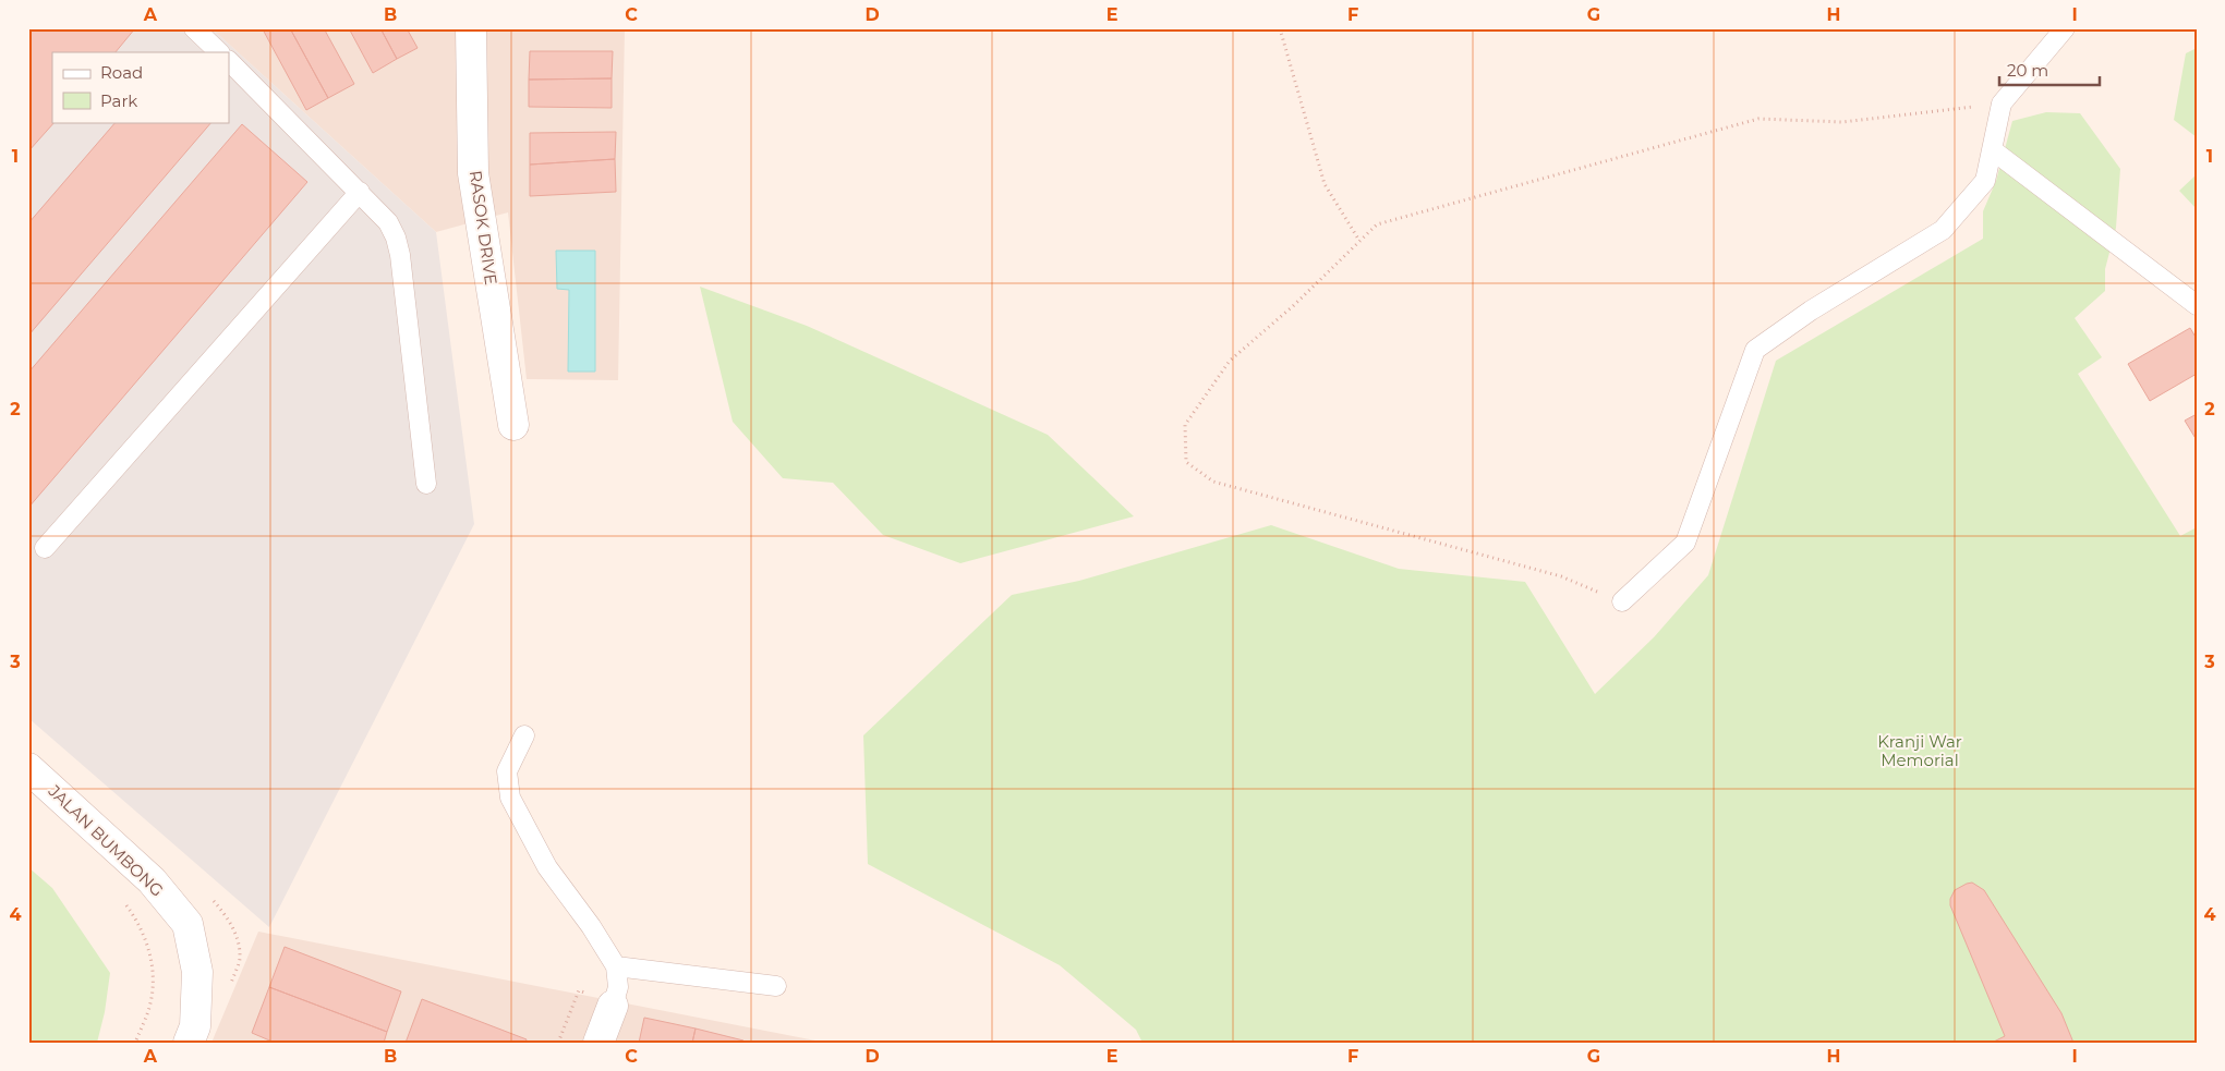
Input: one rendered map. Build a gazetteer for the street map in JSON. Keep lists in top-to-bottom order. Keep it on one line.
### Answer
{"streets":{"street":["RASOK DRIVE","JALAN BUMBONG"]},"parks":["Kranji War Memorial"],"legend":["Road","Park"],"scale_bar":"20 m","grid":{"columns":["A","B","C","D","E","F","G","H","I"],"rows":["1","2","3","4"]}}
